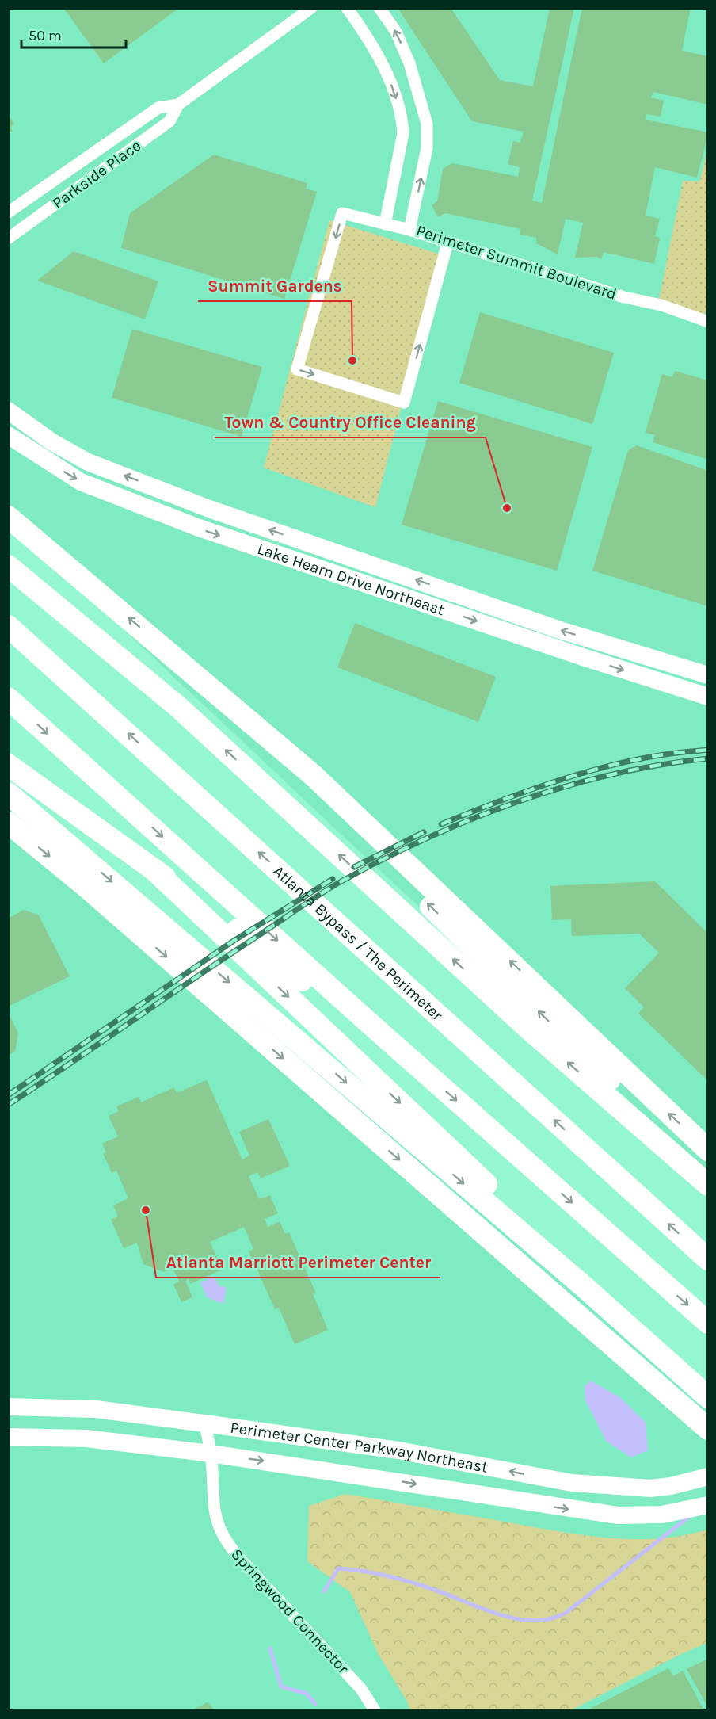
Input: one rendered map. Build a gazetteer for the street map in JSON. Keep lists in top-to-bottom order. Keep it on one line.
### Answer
{"streets":{"highway":["Atlanta Bypass / The Perimeter"],"street":["Parkside Place","Perimeter Summit Boulevard","Lake Hearn Drive Northeast","Perimeter Center Parkway Northeast","Springwood Connector"]},"crossings":[["Perimeter Center Parkway Northeast","Springwood Connector"]],"places":["Summit Gardens","Town & Country Office Cleaning","Atlanta Marriott Perimeter Center"],"scale_bar":"50 m"}
